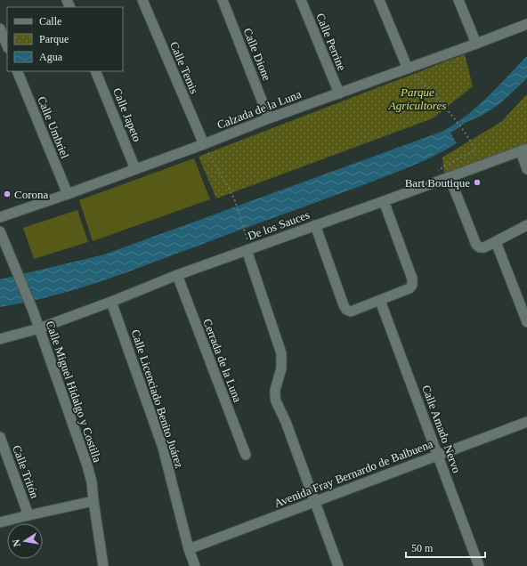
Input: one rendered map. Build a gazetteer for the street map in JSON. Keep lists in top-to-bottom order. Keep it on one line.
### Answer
{"streets":{"street":["Calle Perrine","Calle Dione","Calle Temis","Calzada de la Luna","Calle Japeto","Calle Umbriel","De los Sauces","Cerrada de la Luna","Calle Miguel Hidalgo y Costilla","Calle Licenciado Benito Juárez","Calle Amado Nervo","Calle Tritón","Avenida Fray Bernardo de Balbuena"]},"crossings":[["Calle Perrine","Calzada de la Luna"],["Calle Dione","Calzada de la Luna"],["Calle Temis","Calzada de la Luna"],["Calzada de la Luna","Calle Japeto"],["Calzada de la Luna","Calle Umbriel"],["De los Sauces","Cerrada de la Luna"],["De los Sauces","Calle Miguel Hidalgo y Costilla"],["De los Sauces","Calle Licenciado Benito Juárez"],["Calle Licenciado Benito Juárez","Avenida Fray Bernardo de Balbuena"],["Calle Amado Nervo","Avenida Fray Bernardo de Balbuena"]],"parks":["Parque Agricultores"],"places":["Bart Boutique","Corona"],"legend":["Calle","Parque","Agua"],"scale_bar":"50 m","north":"left"}
